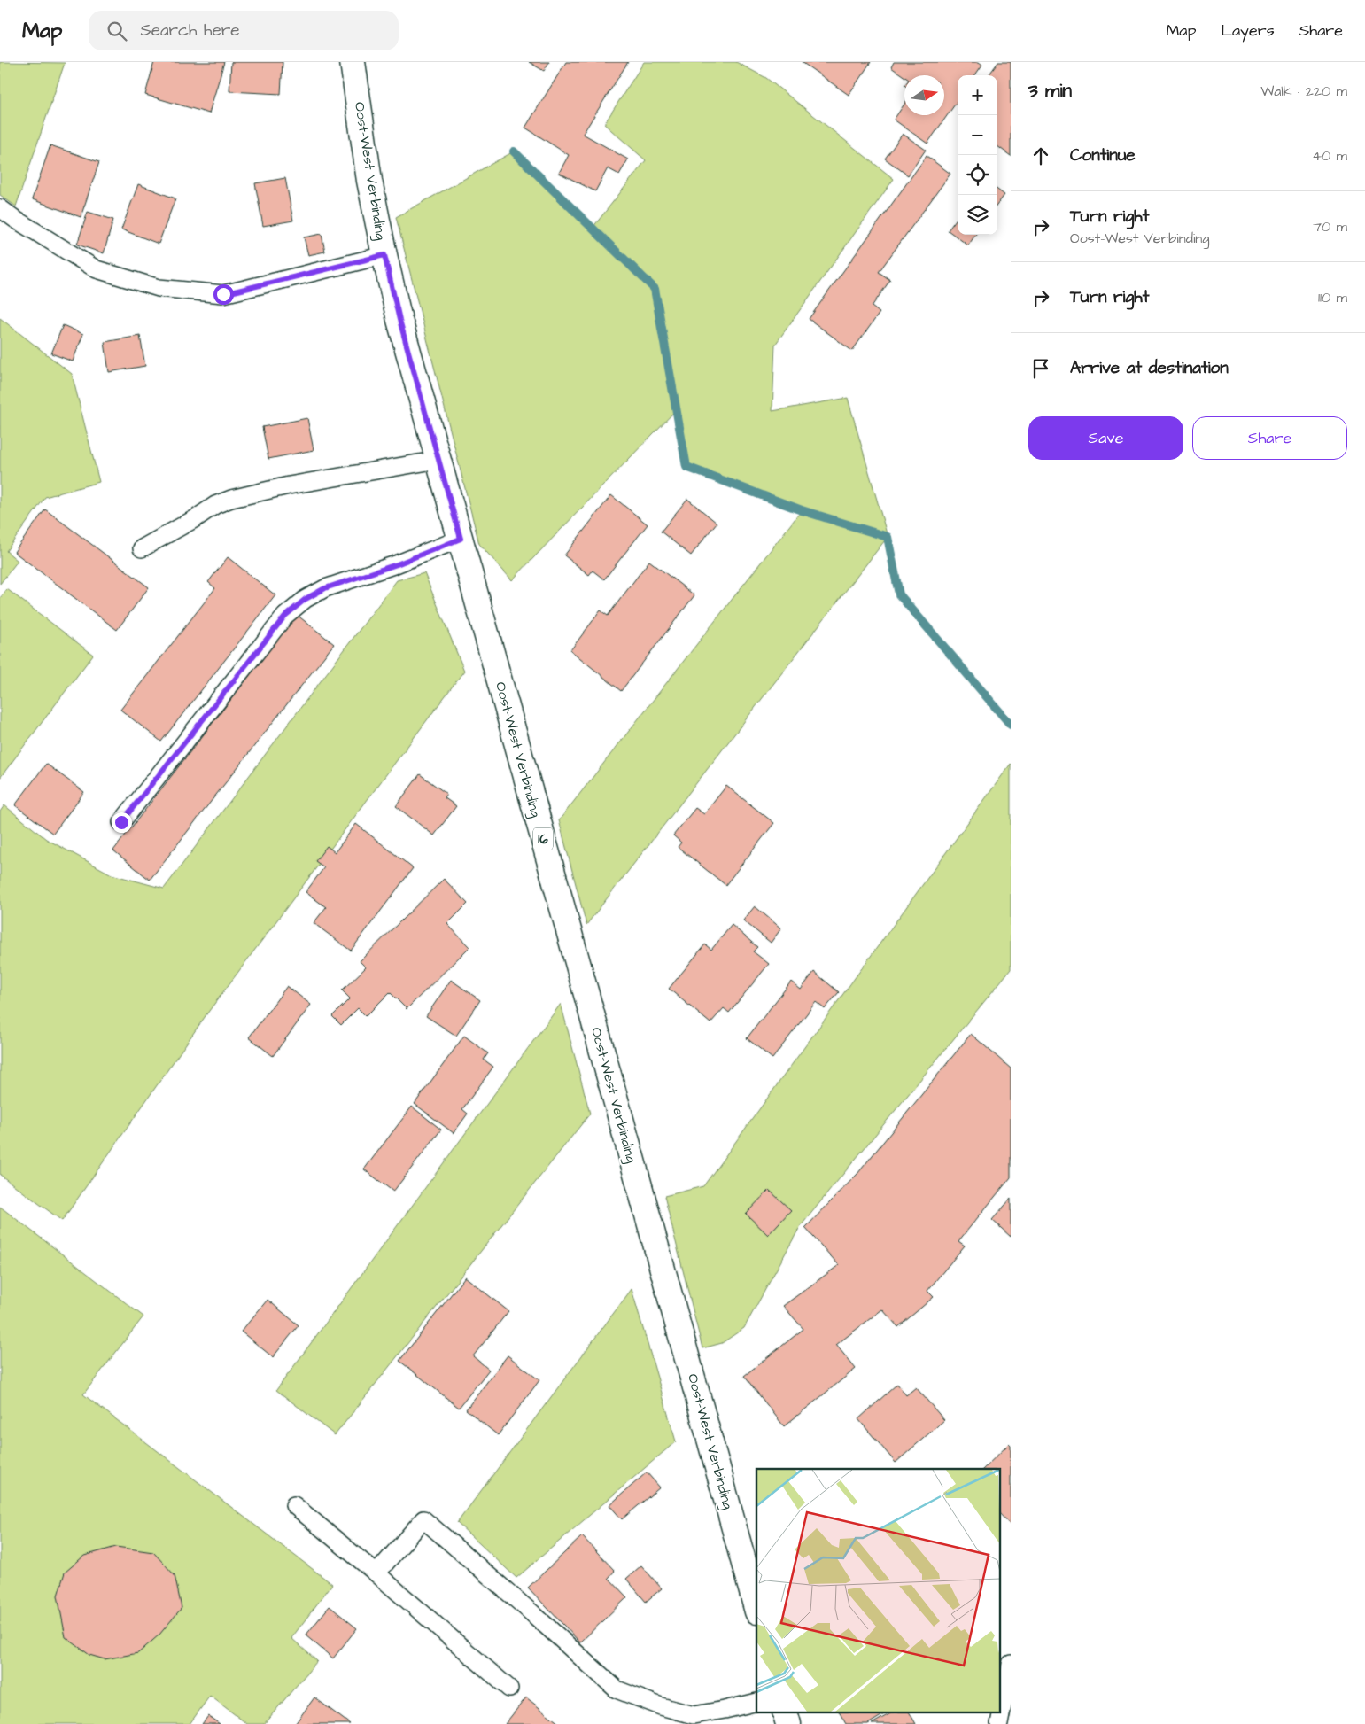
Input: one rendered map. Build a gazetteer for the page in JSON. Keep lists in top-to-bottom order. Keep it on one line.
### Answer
{"streets":{"main road":["Oost-West Verbinding","16"]},"north":"right","page":{"header":"Map","search":"Search here","nav":["Map","Layers","Share"],"heading":["3 min","Walk · 220 m"],"map_buttons":["+","−"],"list":[["Continue","40 m"],["Turn right","Oost-West Verbinding","70 m"],["Turn right","110 m"],"Arrive at destination"],"buttons":["Save","Share"]}}
